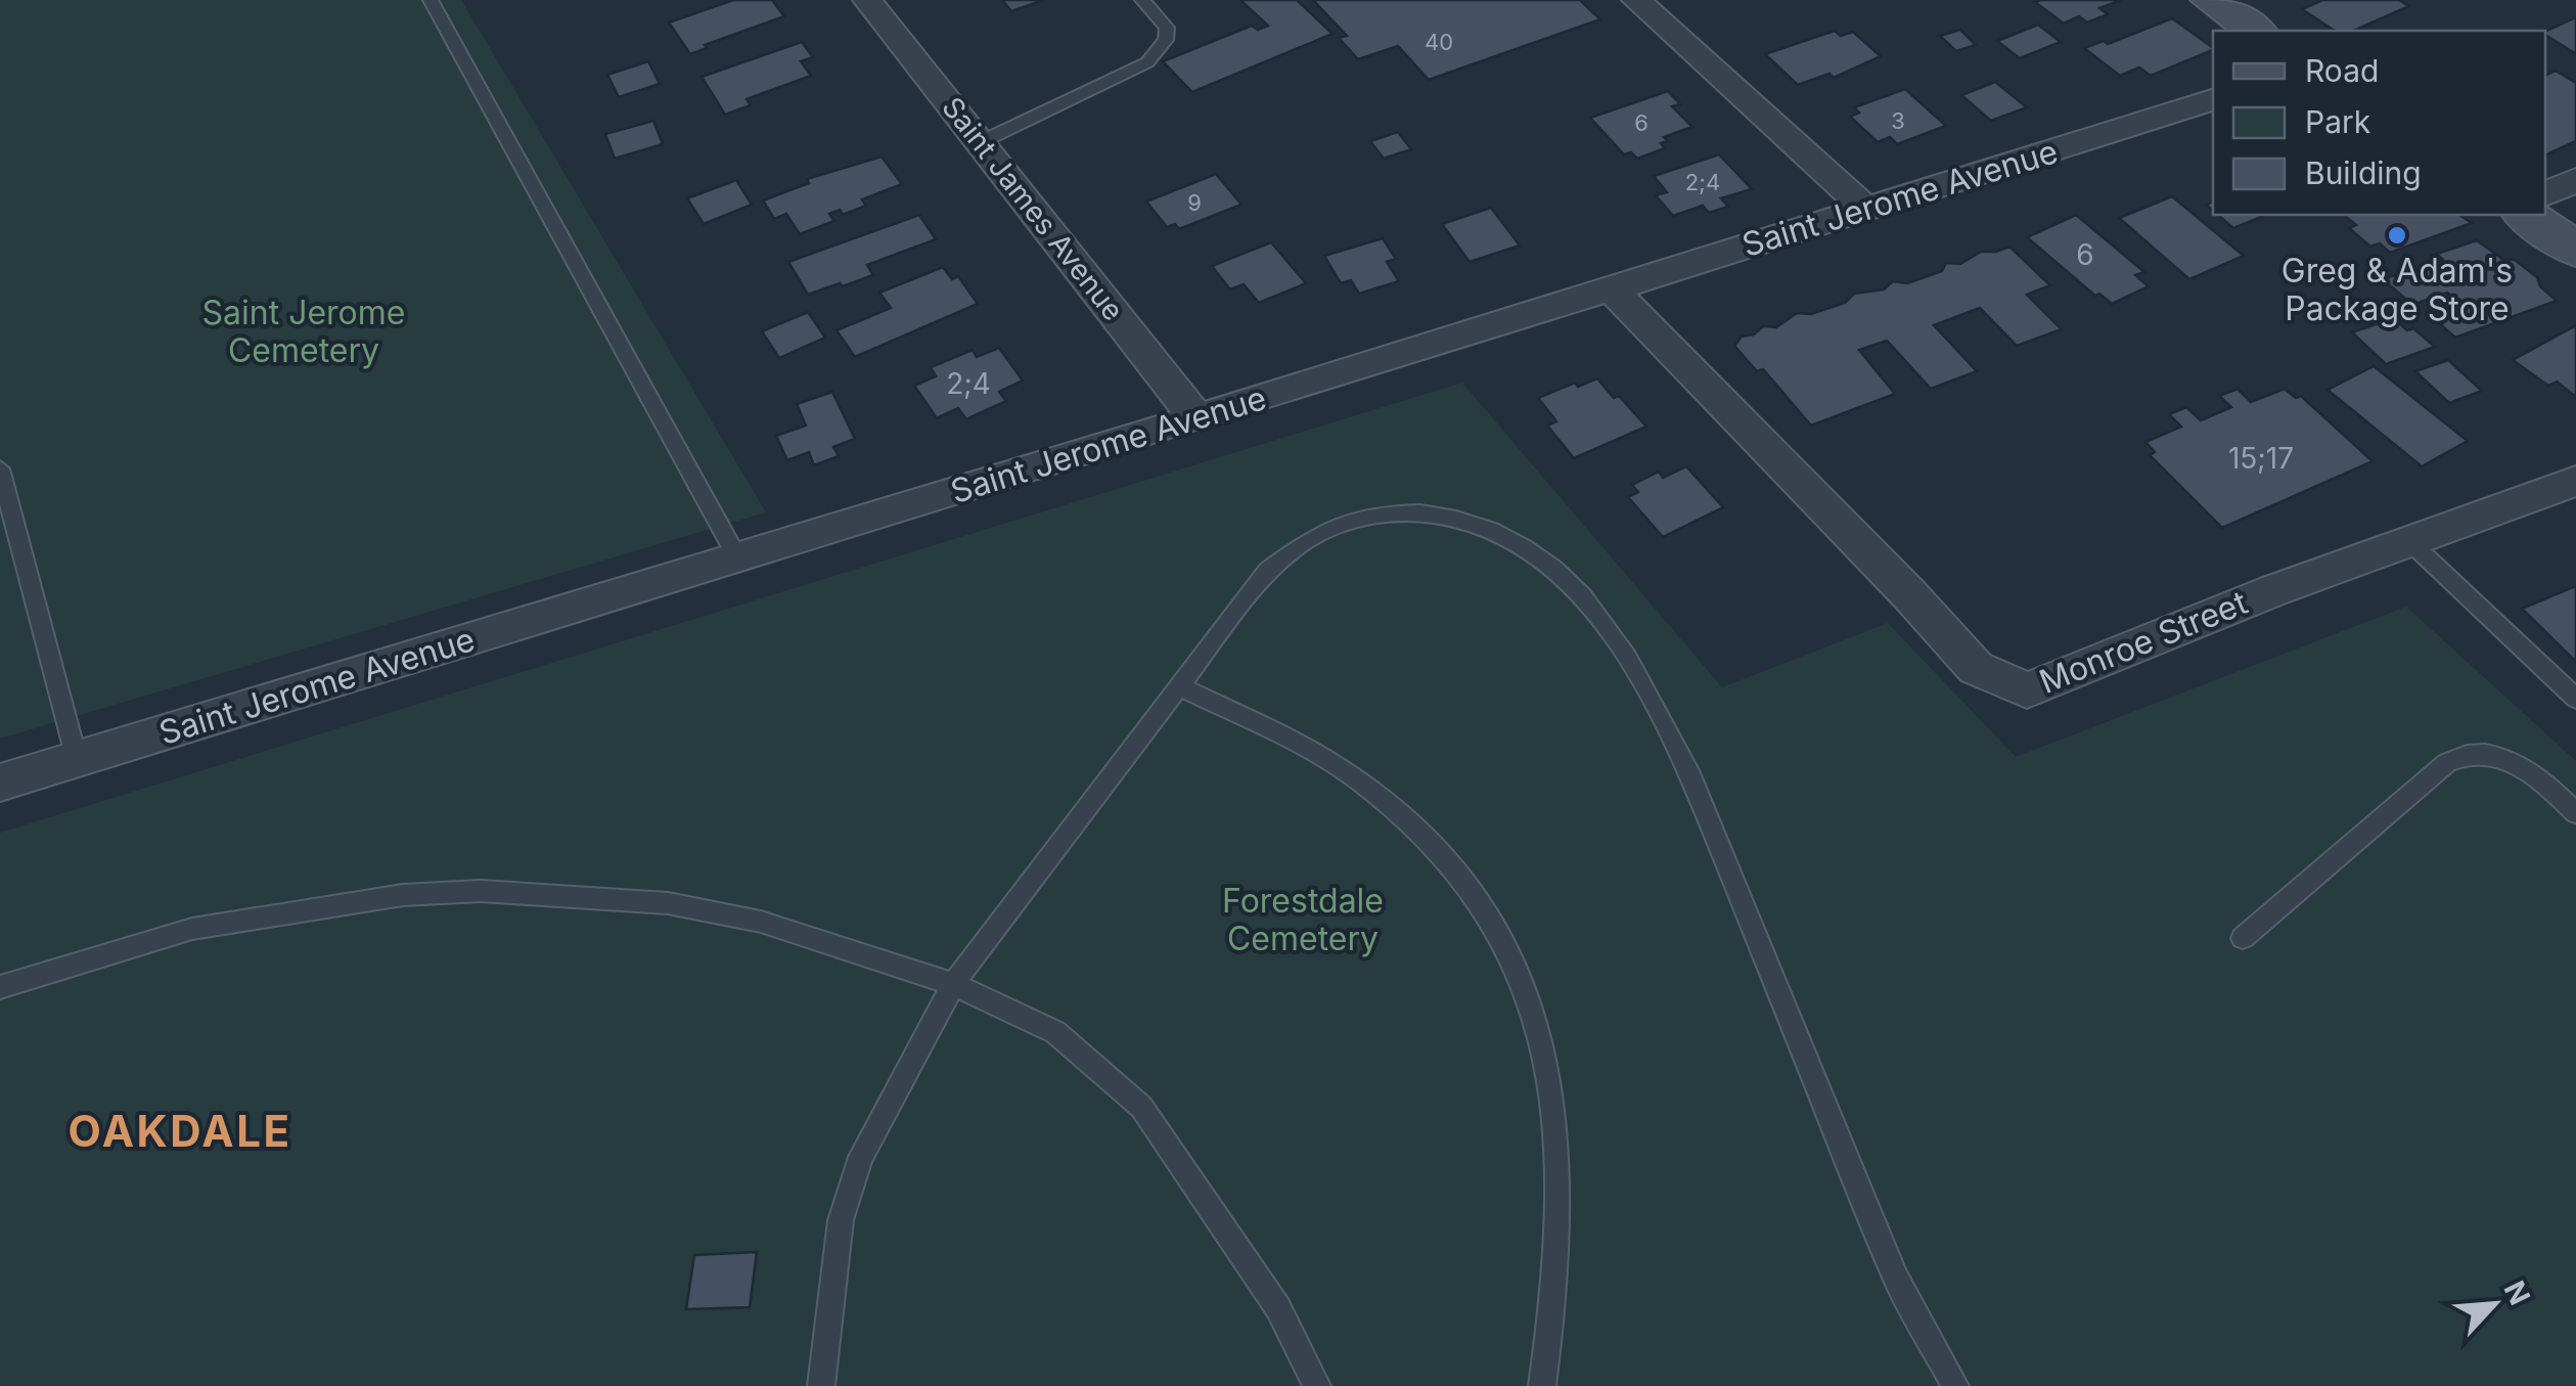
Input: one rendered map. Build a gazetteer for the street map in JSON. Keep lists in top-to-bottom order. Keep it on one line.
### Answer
{"streets":{"street":["Saint Jerome Avenue","Saint James Avenue","Monroe Street"]},"crossings":[["Saint Jerome Avenue","Saint James Avenue"],["Saint Jerome Avenue","Monroe Street"]],"districts":["OAKDALE"],"parks":["Saint Jerome Cemetery","Forestdale Cemetery"],"places":["Greg & Adam's Package Store"],"house_numbers":["40","3","6","2;4","9","6","2;4","15;17"],"legend":["Road","Park","Building"],"north":"top right"}
